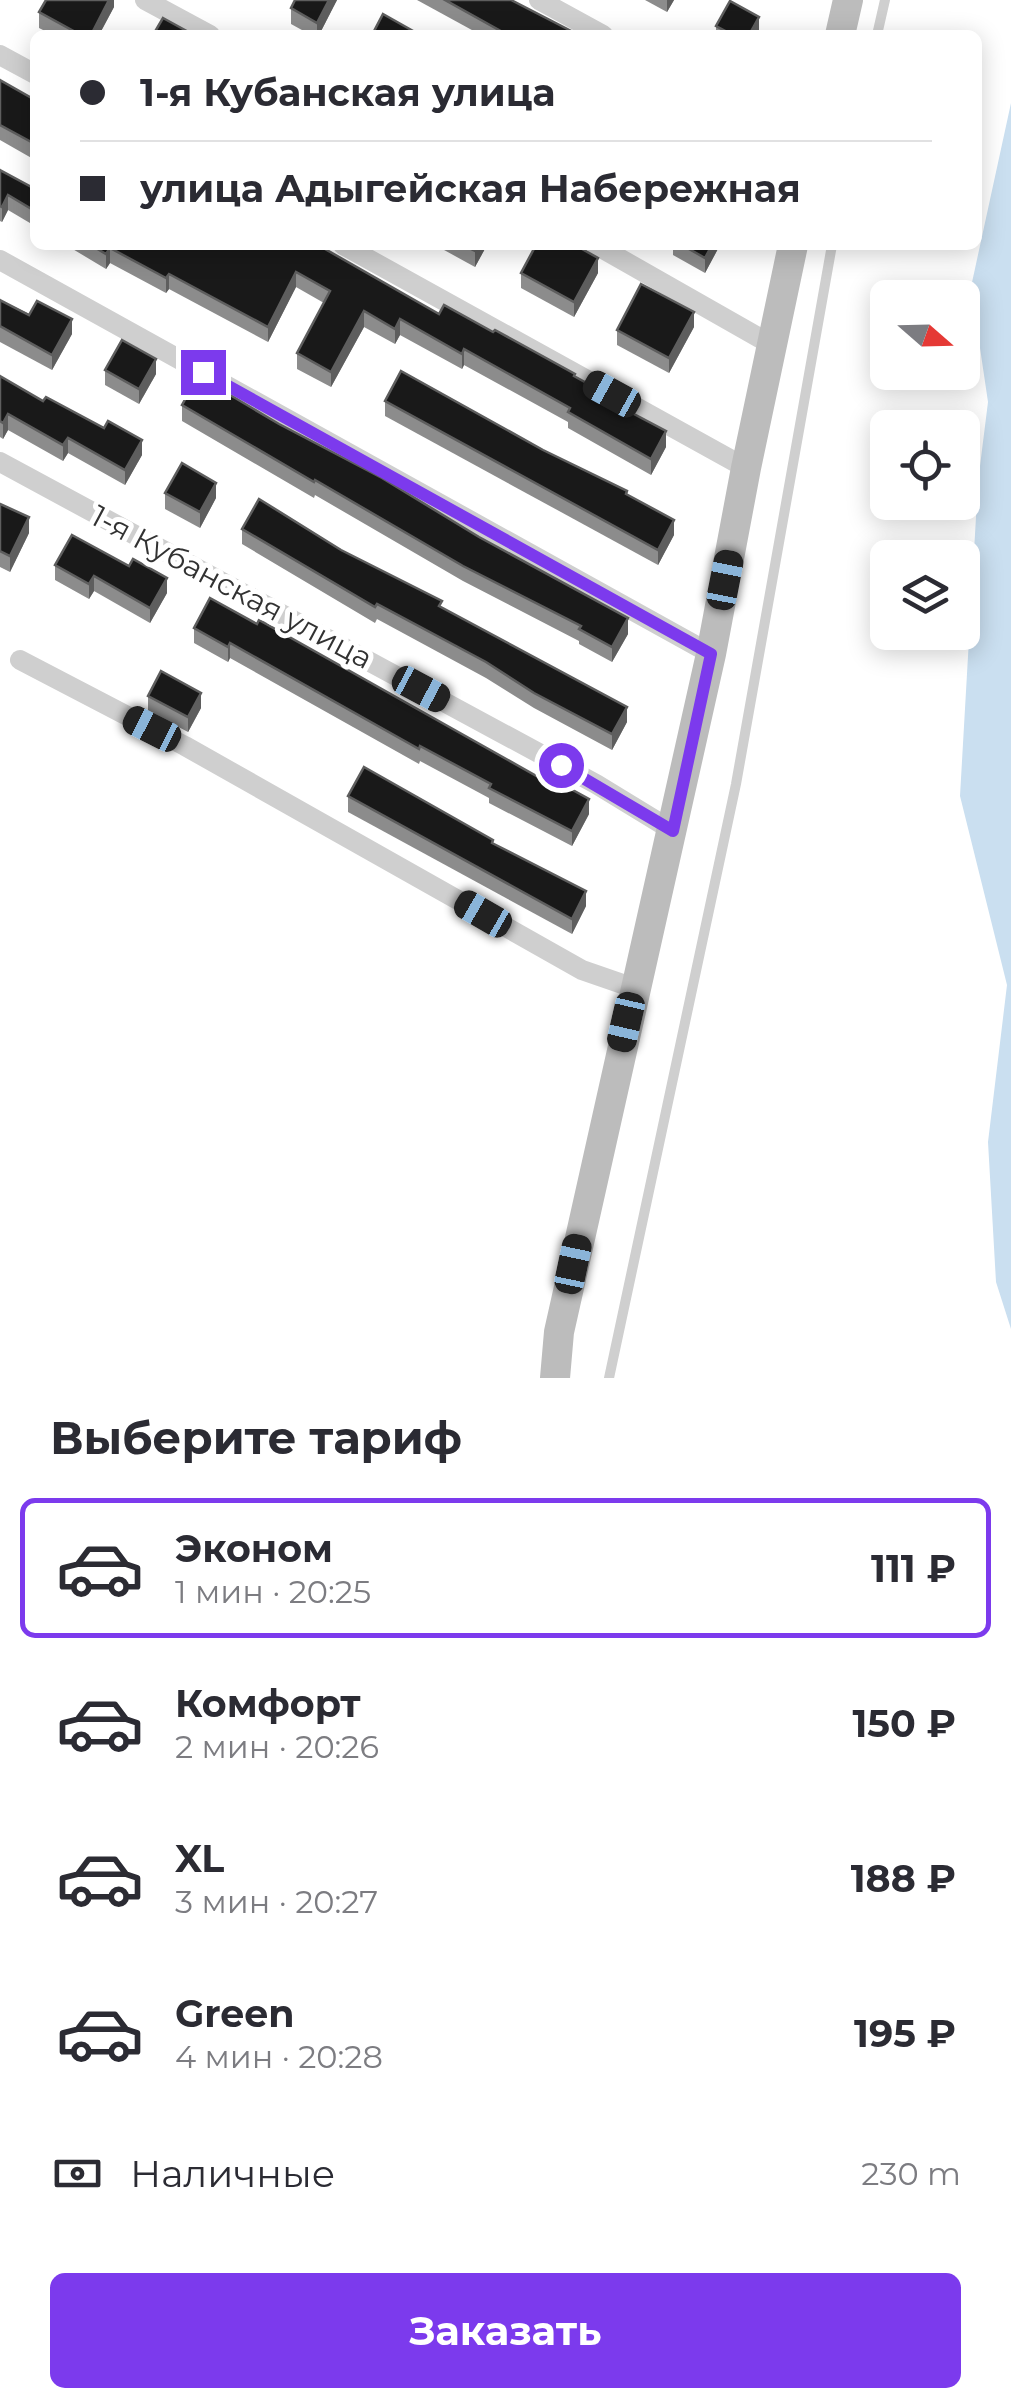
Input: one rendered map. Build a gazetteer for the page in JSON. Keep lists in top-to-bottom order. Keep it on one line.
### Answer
{"streets":{"street":["1-я Кубанская улица"]},"north":"right","page":{"banner":["1-я Кубанская улица","улица Адыгейская Набережная"],"heading":"Выберите тариф","list":[{"name":"Эконом","note":"1 мин · 20:25","value":"111 ₽"},{"name":"Комфорт","note":"2 мин · 20:26","value":"150 ₽"},{"name":"XL","note":"3 мин · 20:27","value":"188 ₽"},{"name":"Green","note":"4 мин · 20:28","value":"195 ₽"}],"pay":["Наличные","230 m"],"buttons":"Заказать"}}
